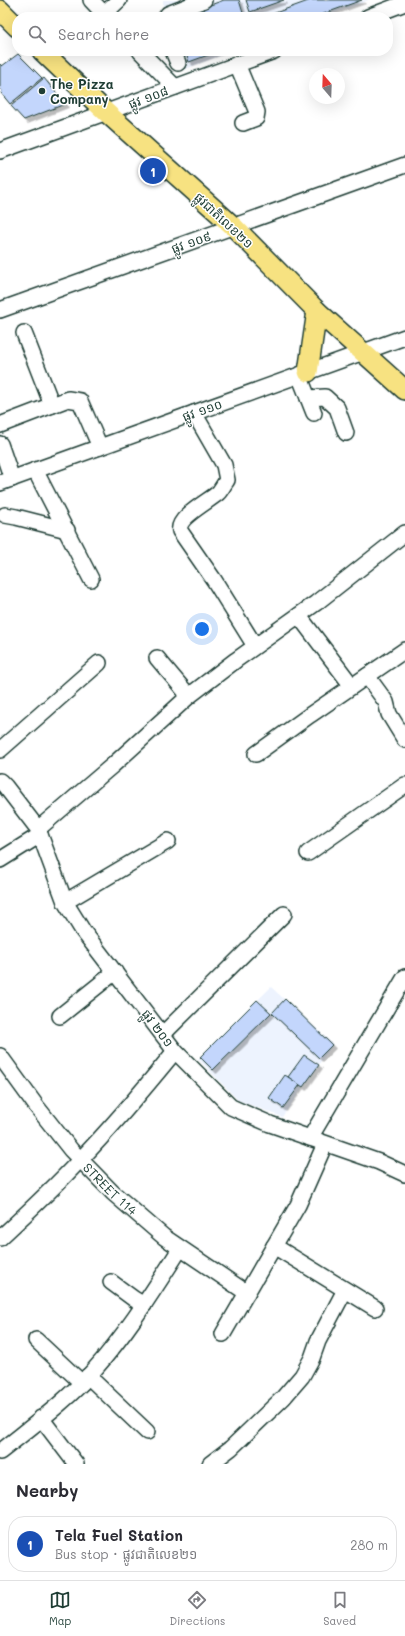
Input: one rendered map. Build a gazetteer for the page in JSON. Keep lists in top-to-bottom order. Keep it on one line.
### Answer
{"streets":{"main road":["ផ្លូវជាតិលេខ២១"],"street":["ផ្លូវ ១០៨","ផ្លូវ ១០៩","ផ្លូវ ១១០","ផ្លូវ ២០១","STREET 114"]},"crossings":[["ផ្លូវ ១០៨","ផ្លូវជាតិលេខ២១"],["ផ្លូវជាតិលេខ២១","ផ្លូវ ១០៩"],["ផ្លូវជាតិលេខ២១","ផ្លូវ ១១០"]],"places":["The Pizza Company"],"north":"top","page":{"search":"Search here","pins":"1","heading":"Nearby","list":[{"mark":"1","name":"Tela Fuel Station","note":"Bus stop · ផ្លូវជាតិលេខ២១","value":"280 m"}],"nav":["Map","Directions","Saved"]}}
